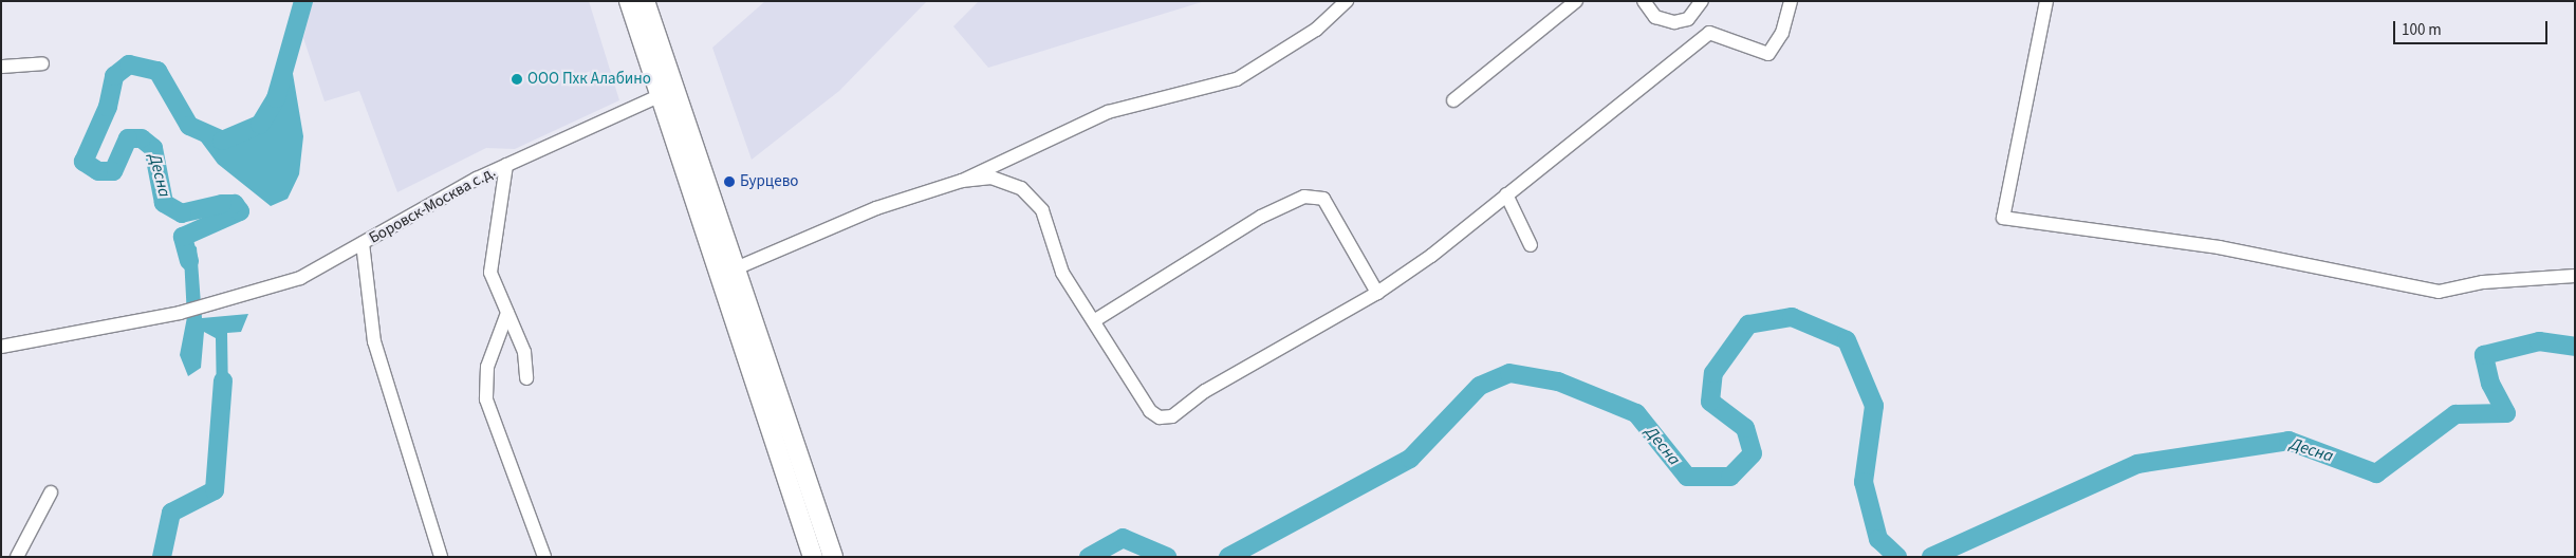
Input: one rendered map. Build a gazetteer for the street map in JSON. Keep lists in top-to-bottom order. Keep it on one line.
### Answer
{"streets":{"street":["Боровск-Москва с.д."]},"water":["Десна"],"places":["ООО Пхк Алабино","Бурцево"],"scale_bar":"100 m"}
